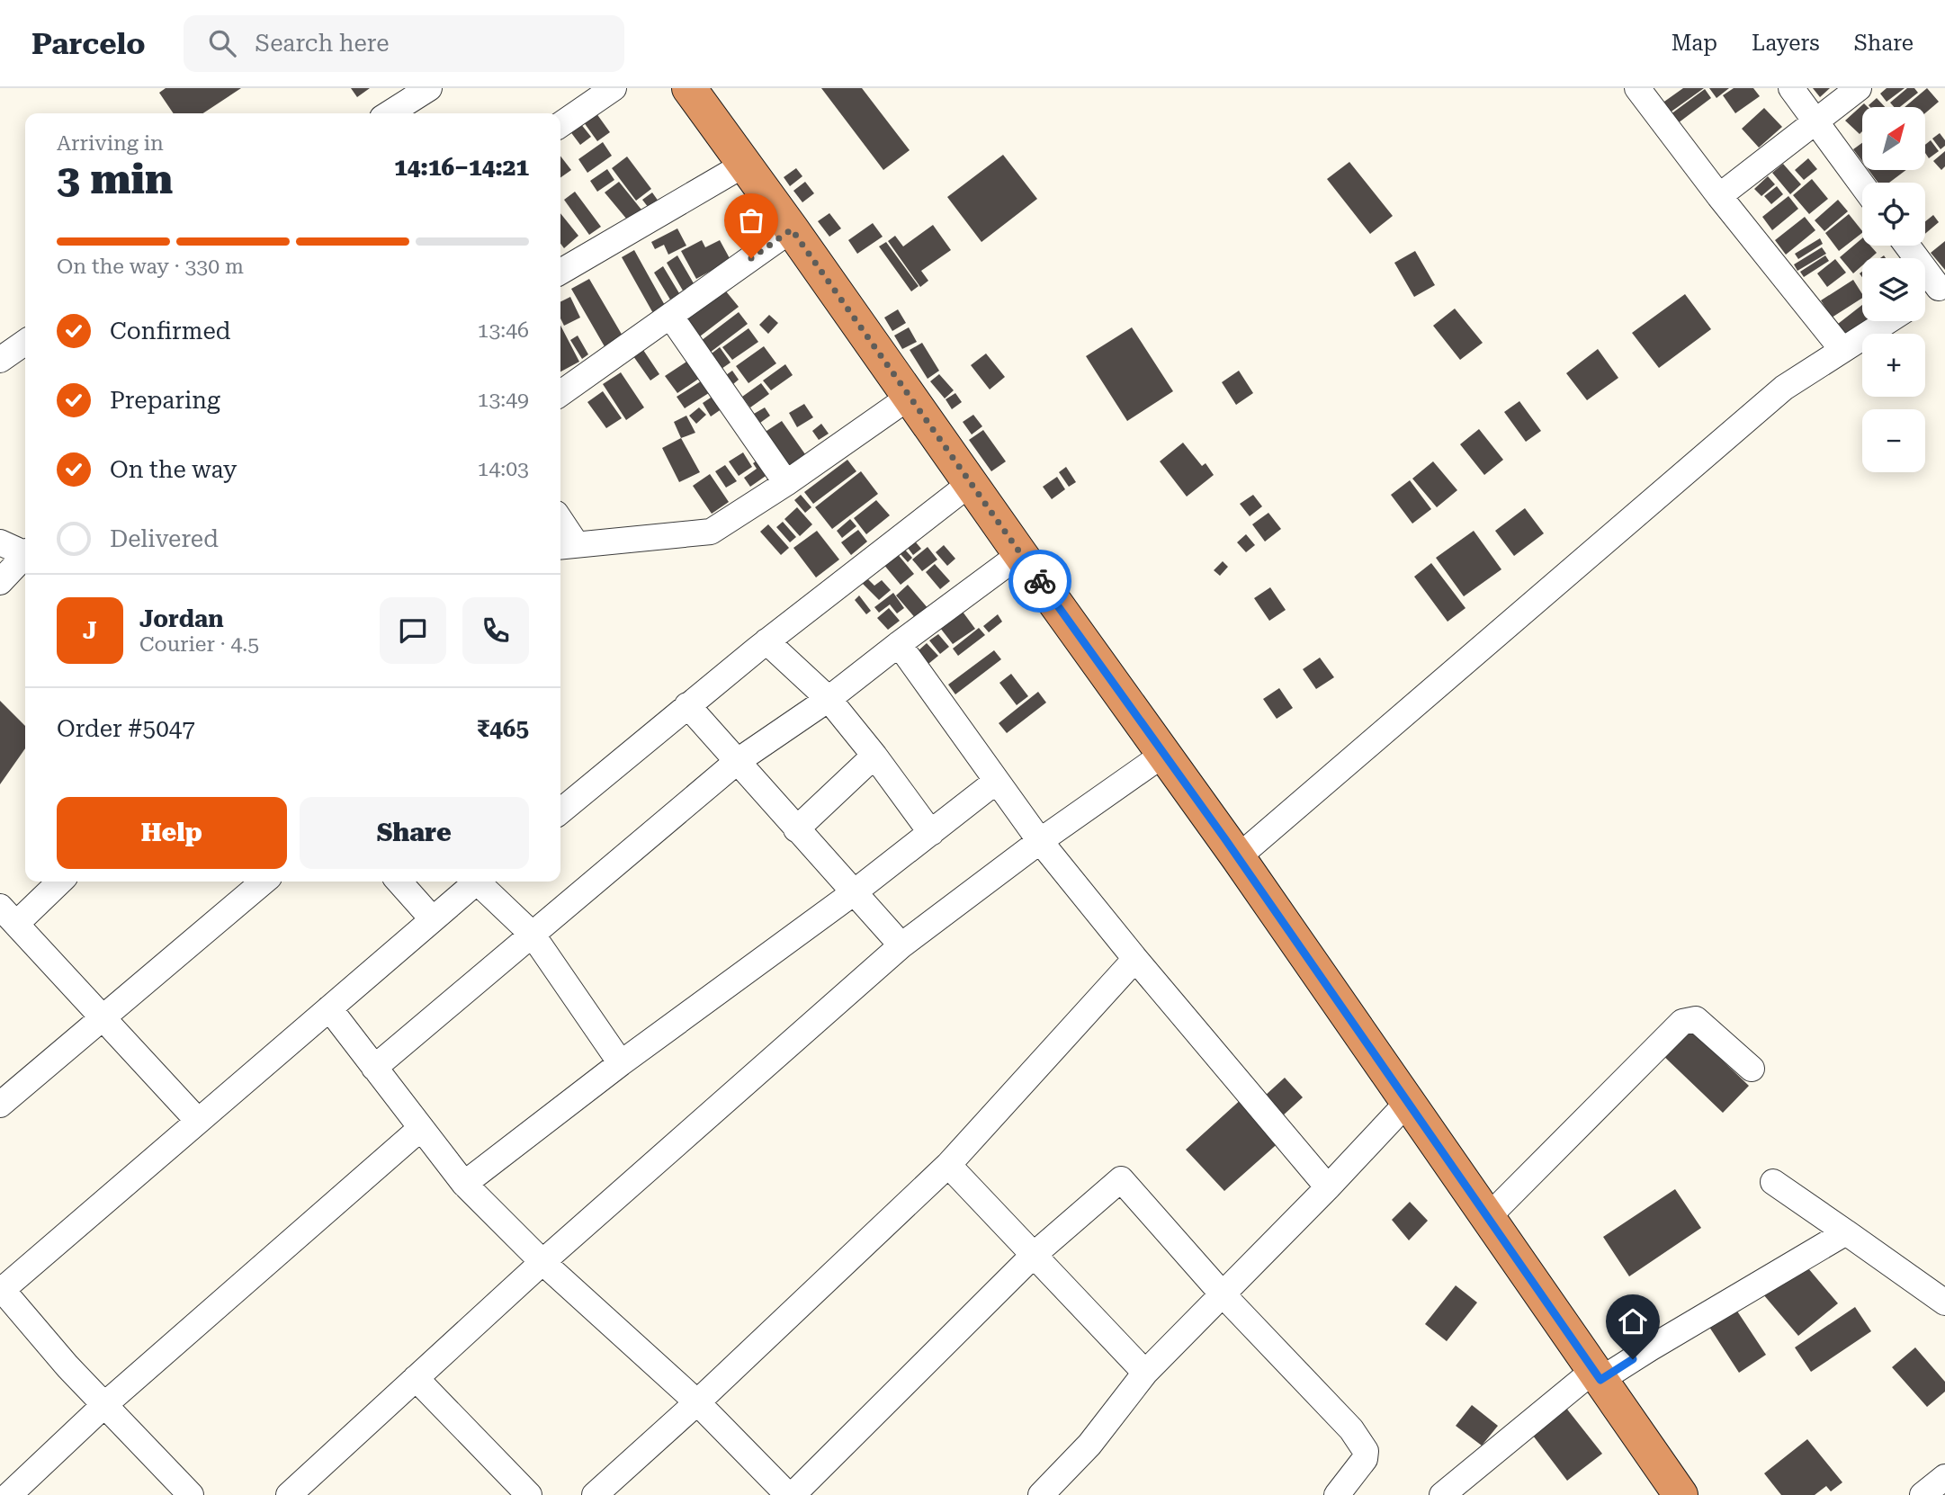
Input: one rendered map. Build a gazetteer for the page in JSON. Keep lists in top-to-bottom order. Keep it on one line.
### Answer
{"north":"top right","page":{"header":"Parcelo","search":"Search here","nav":["Map","Layers","Share"],"map_buttons":["+","−"],"heading":["3 min","Arriving in","14:16–14:21"],"panel":["Jordan","Courier · 4.5","Order #5047","₹465"],"bar":"On the way · 330 m","list":[["Confirmed","13:46"],["Preparing","13:49"],["On the way","14:03"],"Delivered"],"round":"J","buttons":["Help","Share"]}}
